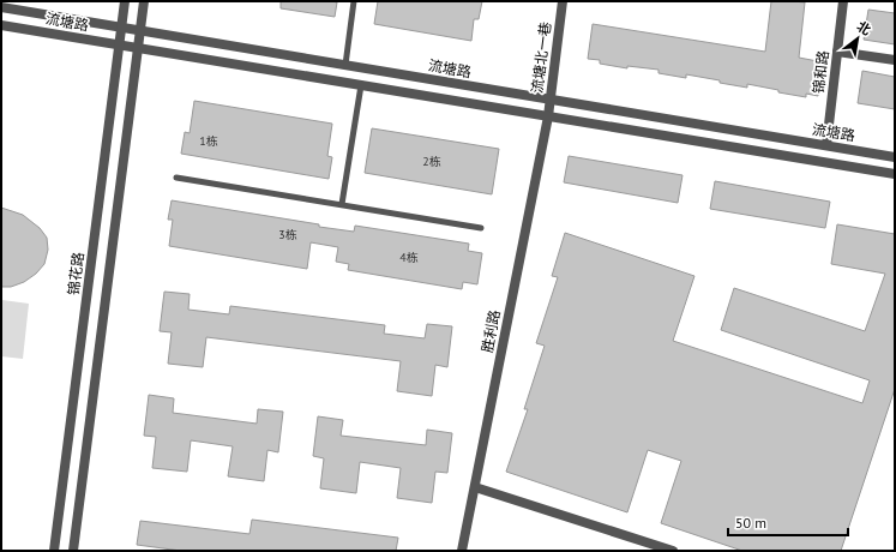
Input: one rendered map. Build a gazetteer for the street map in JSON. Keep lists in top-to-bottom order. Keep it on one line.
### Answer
{"streets":{"street":["流塘路","流塘北一巷","锦和路","锦花路","胜利路"]},"crossings":[["流塘路","流塘北一巷"],["流塘路","锦和路"],["流塘路","锦花路"],["流塘路","胜利路"],["流塘北一巷","胜利路"]],"house_numbers":["1栋","2栋","3栋","4栋"],"scale_bar":"50 m","north":"top right"}
